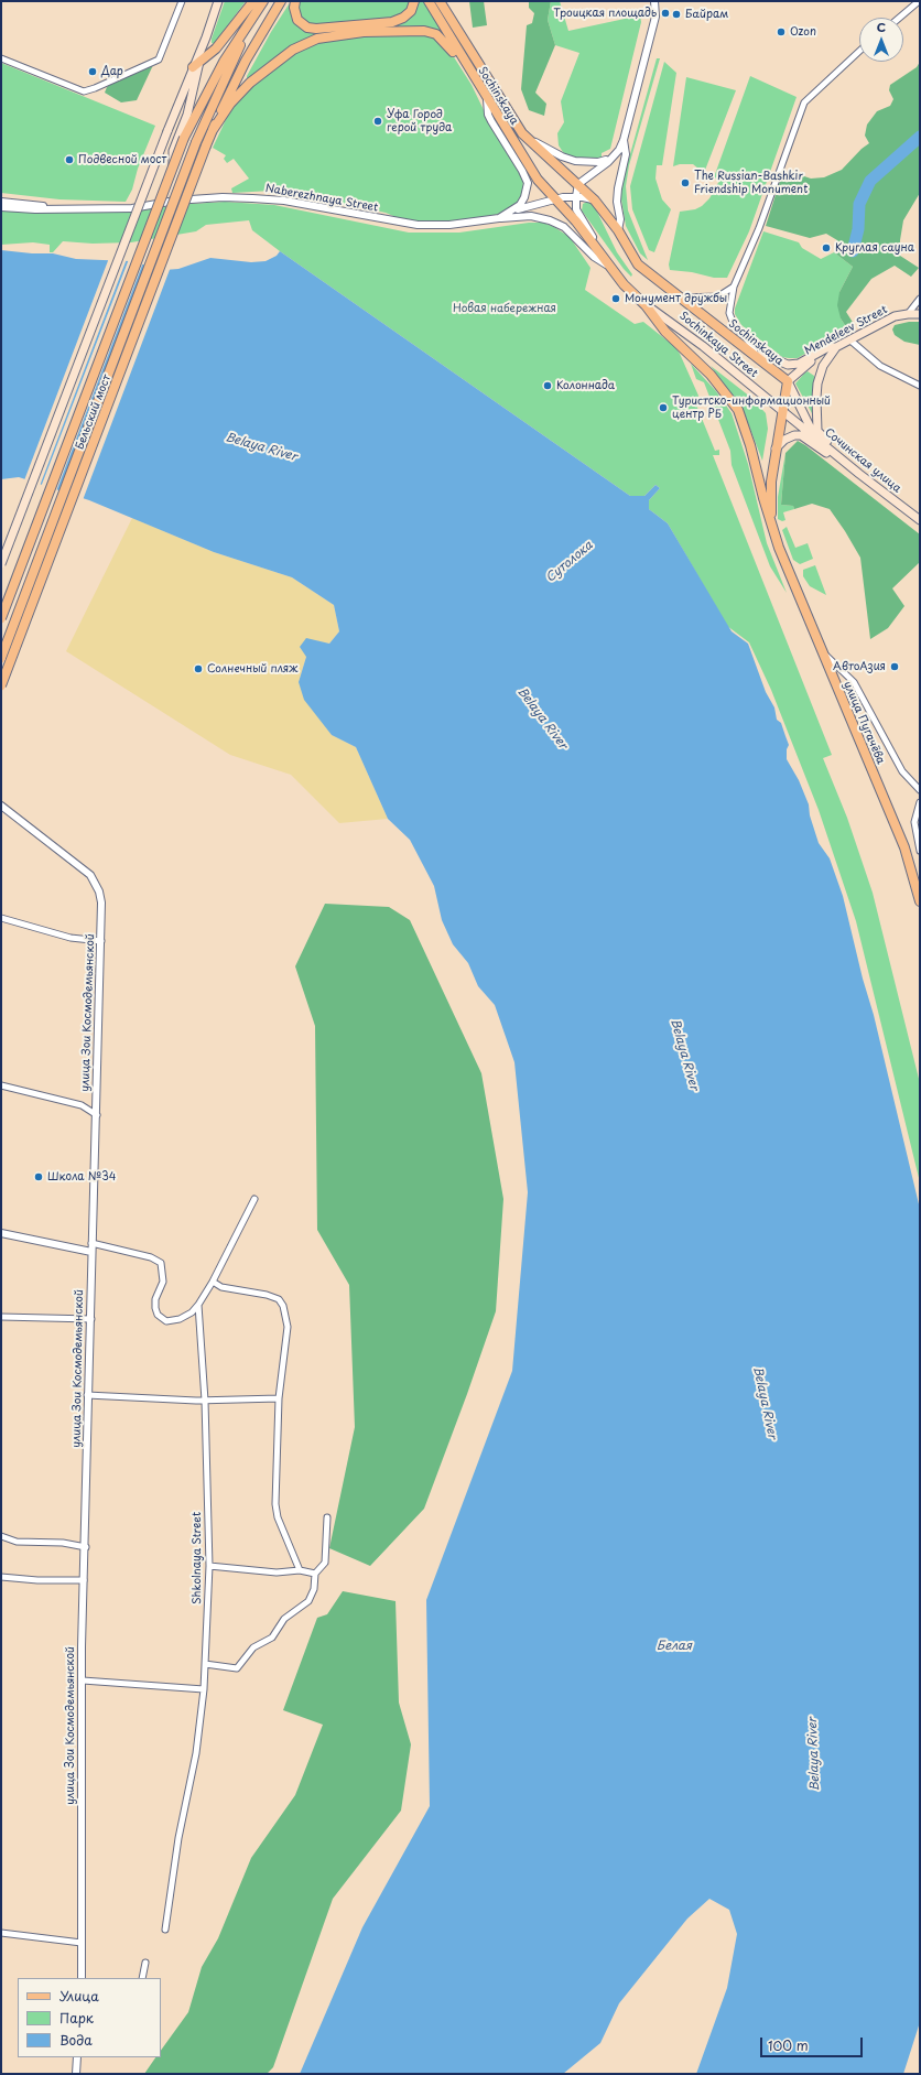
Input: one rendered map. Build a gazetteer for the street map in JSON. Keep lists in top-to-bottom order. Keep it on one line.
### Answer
{"streets":{"main road":["Sochinskaya","Mendeleev Street","Sochinkaya Street","Бельский мост","Сочинская улица","улица Пугачёва"],"street":["Naberezhnaya Street","улица Зои Космодемьянской","Shkolnaya Street"]},"crossings":[["Sochinskaya","Mendeleev Street"],["Sochinskaya","Sochinkaya Street"],["Sochinskaya","Сочинская улица"],["Mendeleev Street","Сочинская улица"],["Sochinkaya Street","Сочинская улица"]],"water":["Belaya River","Сутолока","Белая"],"parks":["Новая набережная"],"places":["Троицкая площадь","Байрам","Ozon","Дар","Уфа Город герой труда","Подвесной мост","The Russian-Bashkir Friendship Monument","Круглая сауна","Монумент дружбы","Колоннада","Туристско-информационный центр РБ","АвтоАзия","Солнечный пляж","Школа №34"],"legend":["Улица","Парк","Вода"],"scale_bar":"100 m","north":"top"}
